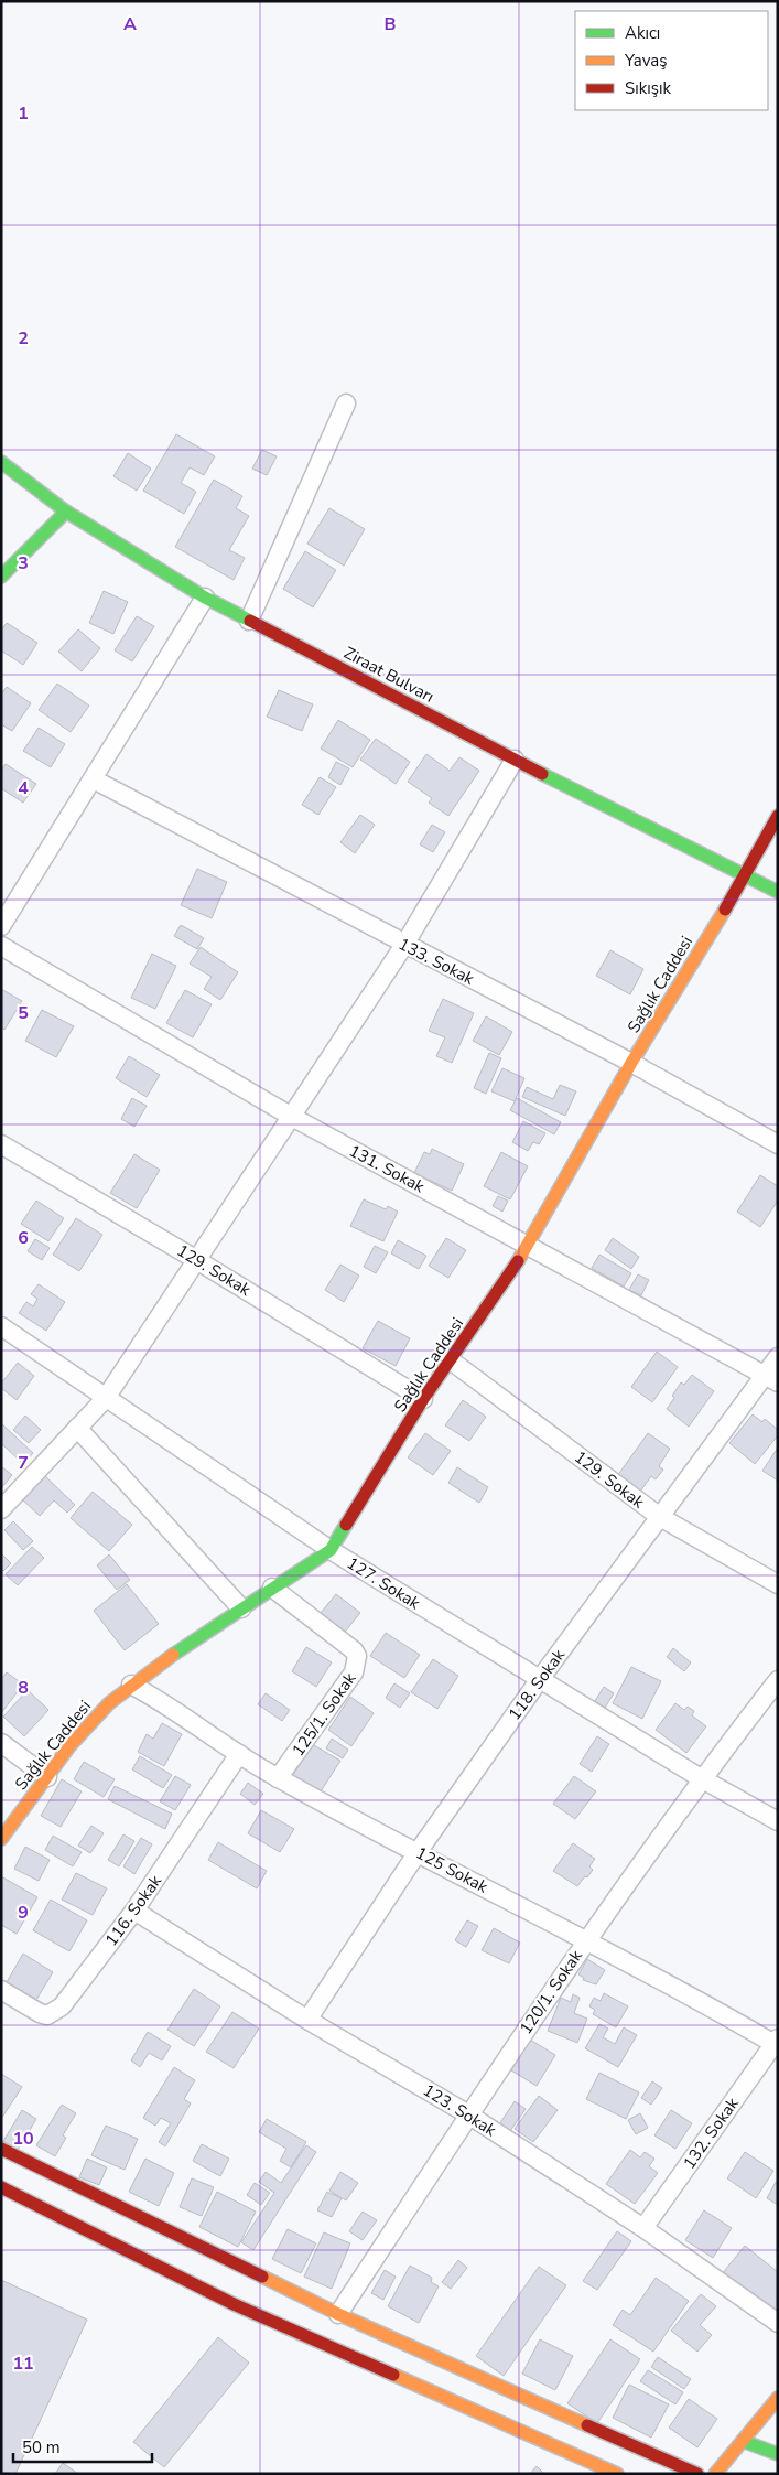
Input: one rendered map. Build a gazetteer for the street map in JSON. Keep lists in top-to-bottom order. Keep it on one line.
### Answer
{"streets":{"street":["Ziraat Bulvarı","133. Sokak","Sağlık Caddesi","131. Sokak","129. Sokak","127. Sokak","118. Sokak","125/1. Sokak","125 Sokak","116. Sokak","120/1. Sokak","123. Sokak","132. Sokak"]},"crossings":[["Ziraat Bulvarı","Sağlık Caddesi"],["133. Sokak","Sağlık Caddesi"],["Sağlık Caddesi","131. Sokak"],["Sağlık Caddesi","129. Sokak"],["Sağlık Caddesi","127. Sokak"],["Sağlık Caddesi","125/1. Sokak"],["Sağlık Caddesi","125 Sokak"],["131. Sokak","118. Sokak"],["129. Sokak","118. Sokak"],["127. Sokak","118. Sokak"],["127. Sokak","120/1. Sokak"],["118. Sokak","125 Sokak"],["118. Sokak","123. Sokak"],["125/1. Sokak","125 Sokak"],["125 Sokak","116. Sokak"],["125 Sokak","120/1. Sokak"],["125 Sokak","132. Sokak"],["116. Sokak","123. Sokak"],["120/1. Sokak","123. Sokak"],["123. Sokak","132. Sokak"]],"legend":["Akıcı","Yavaş","Sıkışık"],"scale_bar":"50 m","grid":{"columns":["A","B"],"rows":["1","2","3","4","5","6","7","8","9","10","11"]}}
